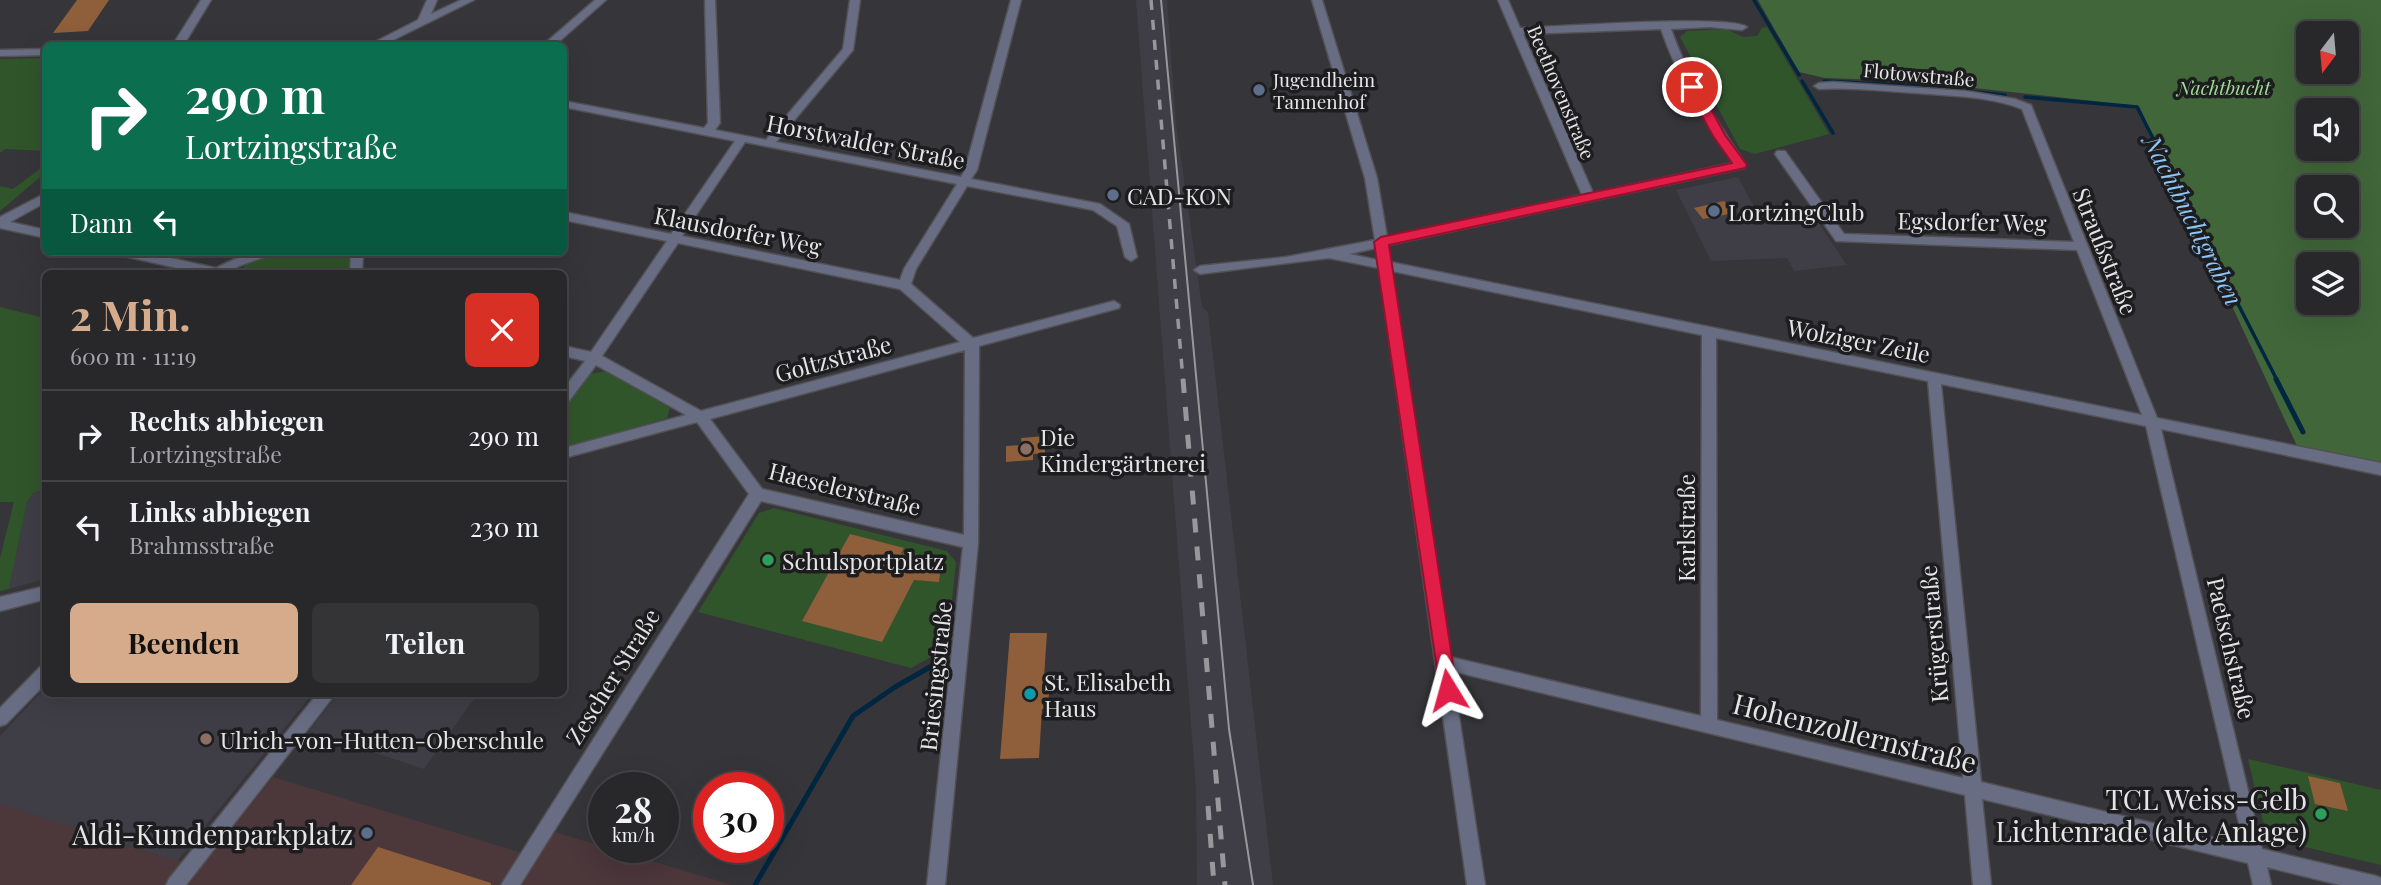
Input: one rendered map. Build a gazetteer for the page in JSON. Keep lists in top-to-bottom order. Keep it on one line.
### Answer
{"streets":{"street":["Flotowstraße","Beethovenstraße","Horstwalder Straße","Egsdorfer Weg","Klausdorfer Weg","Straußstraße","Wolziger Zeile","Goltzstraße","Haeselerstraße","Karlstraße","Krügerstraße","Paetschstraße","Zescher Straße","Briesingstraße","Hohenzollernstraße"]},"crossings":[["Flotowstraße","Straußstraße"],["Beethovenstraße","Wolziger Zeile"],["Egsdorfer Weg","Straußstraße"],["Straußstraße","Wolziger Zeile"],["Straußstraße","Paetschstraße"],["Wolziger Zeile","Karlstraße"],["Wolziger Zeile","Krügerstraße"],["Wolziger Zeile","Paetschstraße"],["Goltzstraße","Haeselerstraße"],["Goltzstraße","Briesingstraße"],["Haeselerstraße","Zescher Straße"],["Haeselerstraße","Briesingstraße"],["Karlstraße","Hohenzollernstraße"],["Krügerstraße","Hohenzollernstraße"],["Paetschstraße","Hohenzollernstraße"]],"water":["Nachtbuchtgraben"],"parks":["Nachtbucht"],"places":["Jugendheim Tannenhof","CAD-KON","LortzingClub","Die Kindergärtnerei","Schulsportplatz","St. Elisabeth Haus","Ulrich-von-Hutten-Oberschule","TCL Weiss-Gelb Lichtenrade (alte Anlage)","Aldi-Kundenparkplatz"],"north":"bottom","page":{"turn":["290 m","Lortzingstraße"],"then":"Dann","heading":["2 Min.","600 m · 11:19"],"list":[{"name":"Rechts abbiegen","note":"Lortzingstraße","value":"290 m"},{"name":"Links abbiegen","note":"Brahmsstraße","value":"230 m"}],"buttons":["Beenden","Teilen"],"speed":"28 km/h","limit":"30"}}
